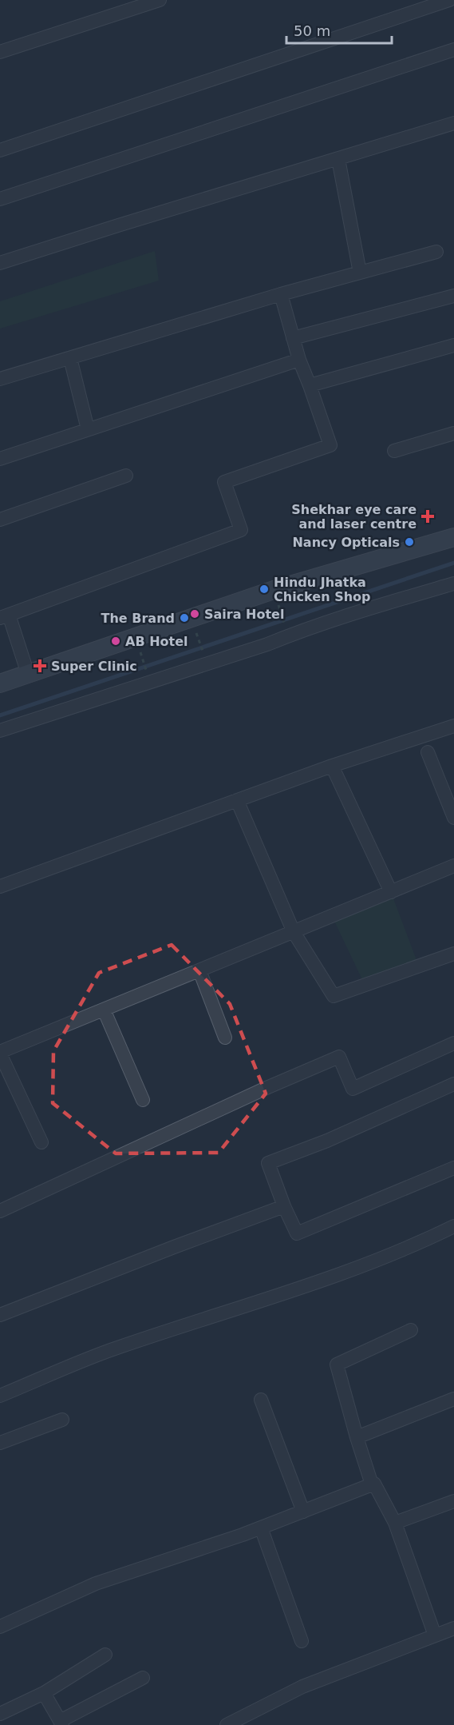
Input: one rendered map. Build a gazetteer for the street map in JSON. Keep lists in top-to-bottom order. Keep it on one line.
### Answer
{"places":{"health":["Shekhar eye care and laser centre","Super Clinic"],"other":["Nancy Opticals","Hindu Jhatka Chicken Shop","Saira Hotel","The Brand","AB Hotel"]},"scale_bar":"50 m"}
